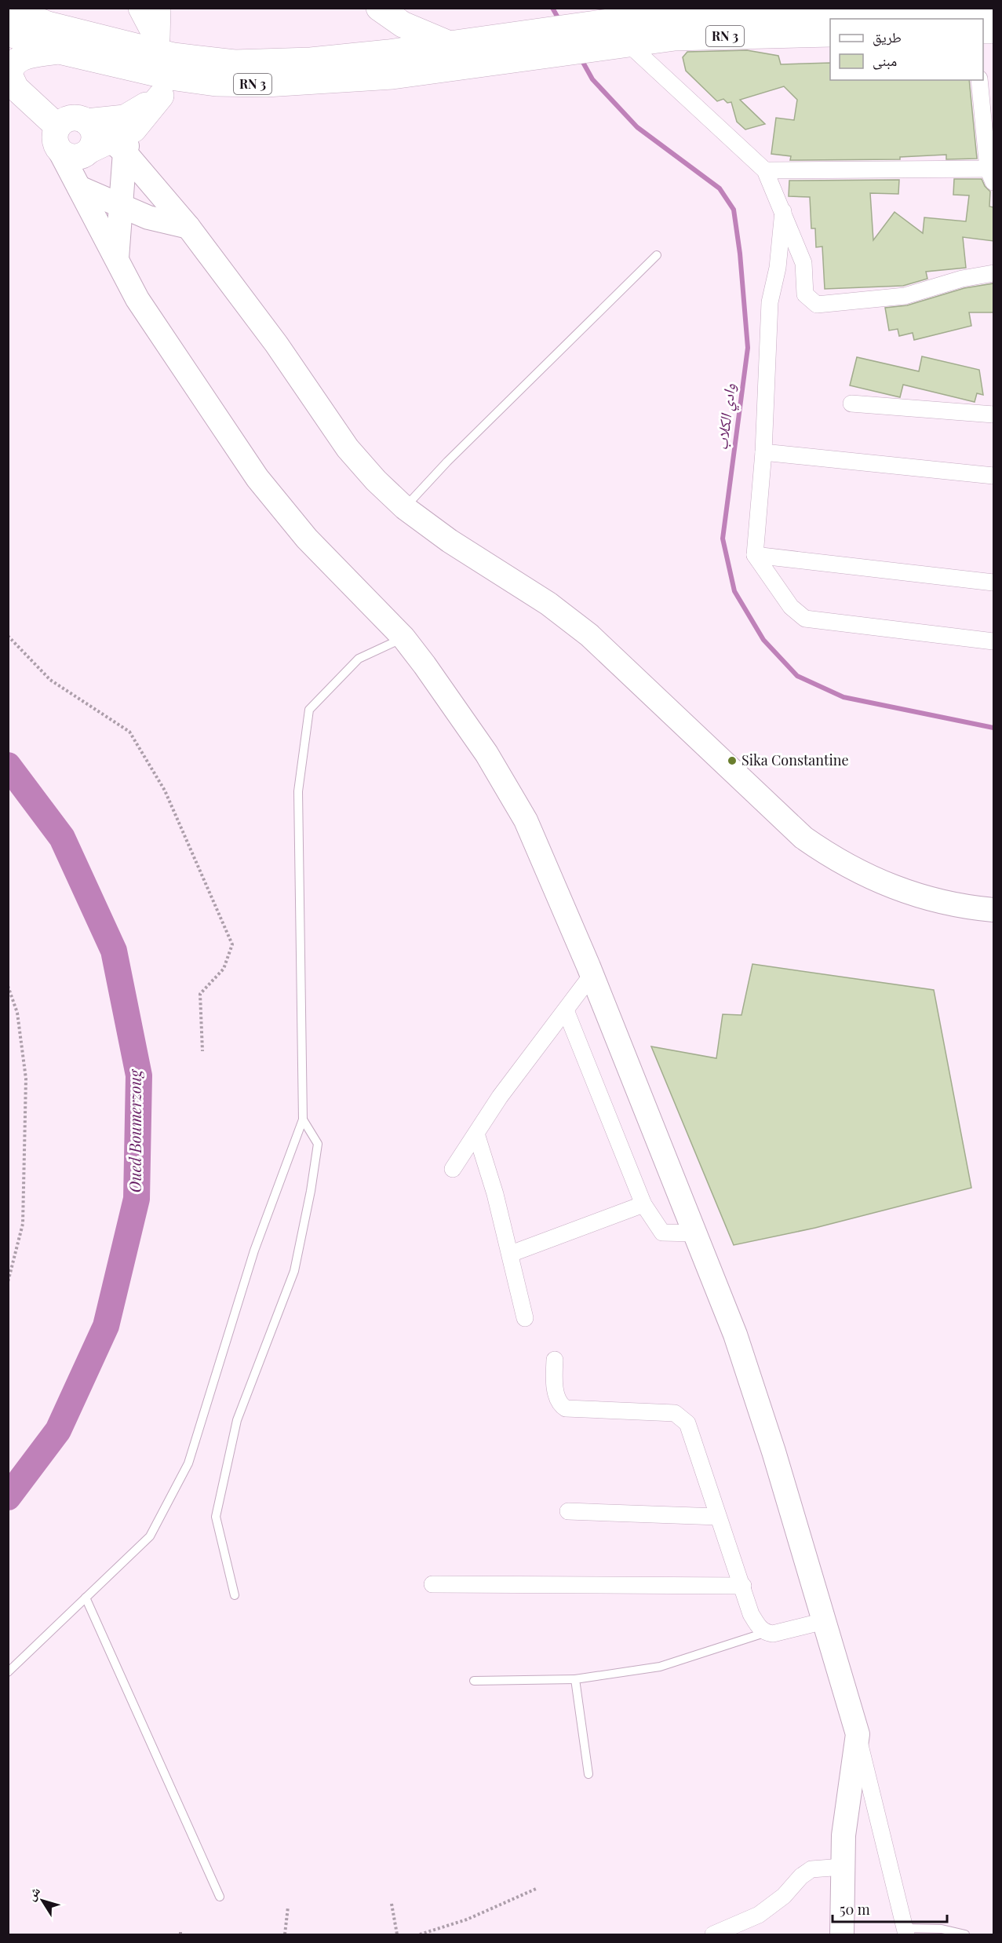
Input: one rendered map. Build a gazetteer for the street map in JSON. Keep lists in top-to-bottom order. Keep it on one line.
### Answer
{"streets":{"highway":["RN 3"]},"water":["وادي الكلاب","Oued Boumerzoug"],"places":["Sika Constantine"],"legend":["طريق","مبنى"],"scale_bar":"50 m","north":"top left"}
